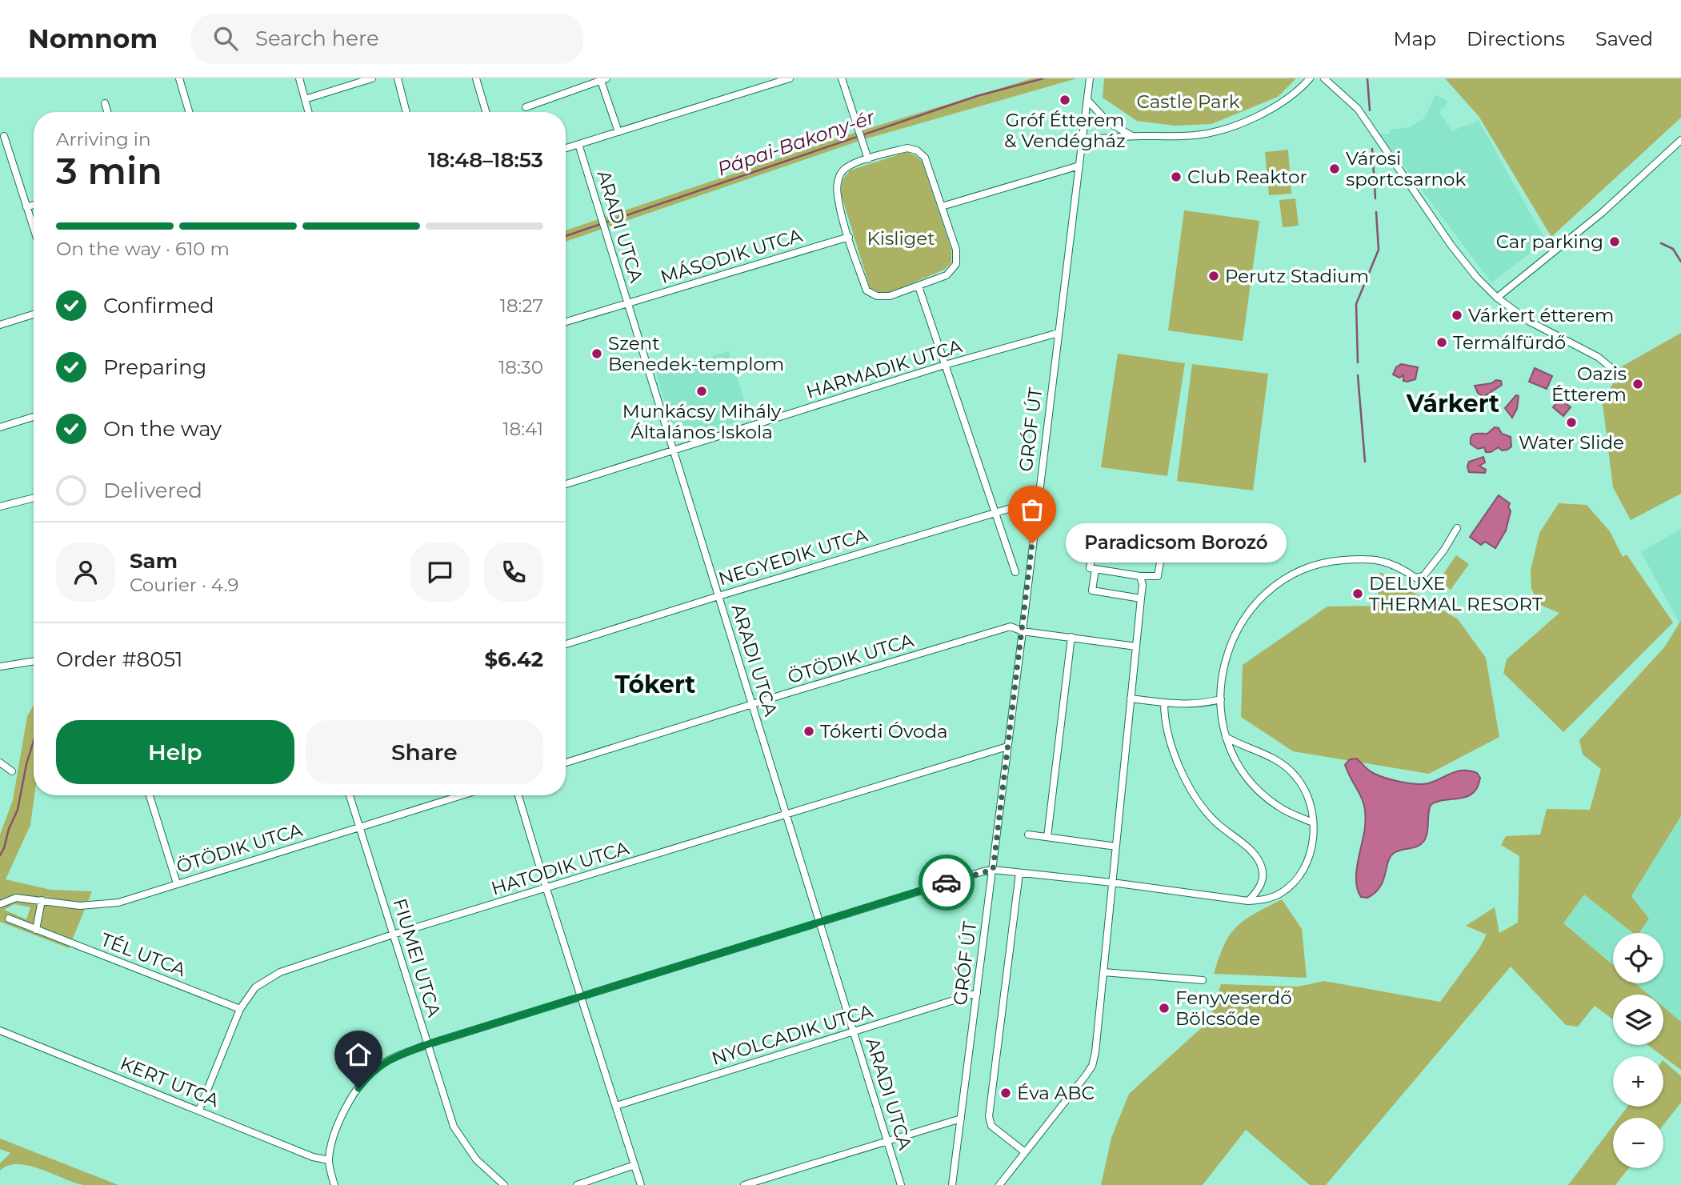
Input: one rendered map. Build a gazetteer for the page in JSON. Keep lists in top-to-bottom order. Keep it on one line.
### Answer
{"streets":{"street":["ARADI UTCA","MÁSODIK UTCA","HARMADIK UTCA","GRÓF ÚT","NEGYEDIK UTCA","ÖTÖDIK UTCA","HATODIK UTCA","TÉL UTCA","FIUMEI UTCA","NYOLCADIK UTCA","KERT UTCA"]},"crossings":[["ARADI UTCA","MÁSODIK UTCA"],["ARADI UTCA","HARMADIK UTCA"],["ARADI UTCA","NEGYEDIK UTCA"],["ARADI UTCA","ÖTÖDIK UTCA"],["ARADI UTCA","HATODIK UTCA"],["ARADI UTCA","NYOLCADIK UTCA"],["HARMADIK UTCA","GRÓF ÚT"],["GRÓF ÚT","NEGYEDIK UTCA"],["GRÓF ÚT","ÖTÖDIK UTCA"],["GRÓF ÚT","HATODIK UTCA"],["GRÓF ÚT","NYOLCADIK UTCA"],["ÖTÖDIK UTCA","FIUMEI UTCA"],["HATODIK UTCA","TÉL UTCA"],["HATODIK UTCA","FIUMEI UTCA"],["HATODIK UTCA","KERT UTCA"]],"districts":["Várkert","Tókert"],"water":["Pápai-Bakony-ér"],"parks":["Castle Park","Kisliget"],"places":["Gróf Étterem & Vendégház","Városi sportcsarnok","Club Reaktor","Car parking","Perutz Stadium","Várkert étterem","Termálfürdő","Szent Benedek-templom","Oazis Étterem","Munkácsy Mihály Általános Iskola","Water Slide","Paradicsom Borozó","DELUXE THERMAL RESORT","Tókerti Óvoda","Fenyveserdő Bölcsőde","Éva ABC"],"page":{"header":"Nomnom","search":"Search here","nav":["Map","Directions","Saved"],"heading":["3 min","Arriving in","18:48–18:53"],"panel":["Sam","Courier · 4.9","Order #8051","$6.42"],"bar":"On the way · 610 m","list":[["Confirmed","18:27"],["Preparing","18:30"],["On the way","18:41"],"Delivered"],"bubble":"Paradicsom Borozó","buttons":["Help","Share"],"map_buttons":["+","−"]}}
